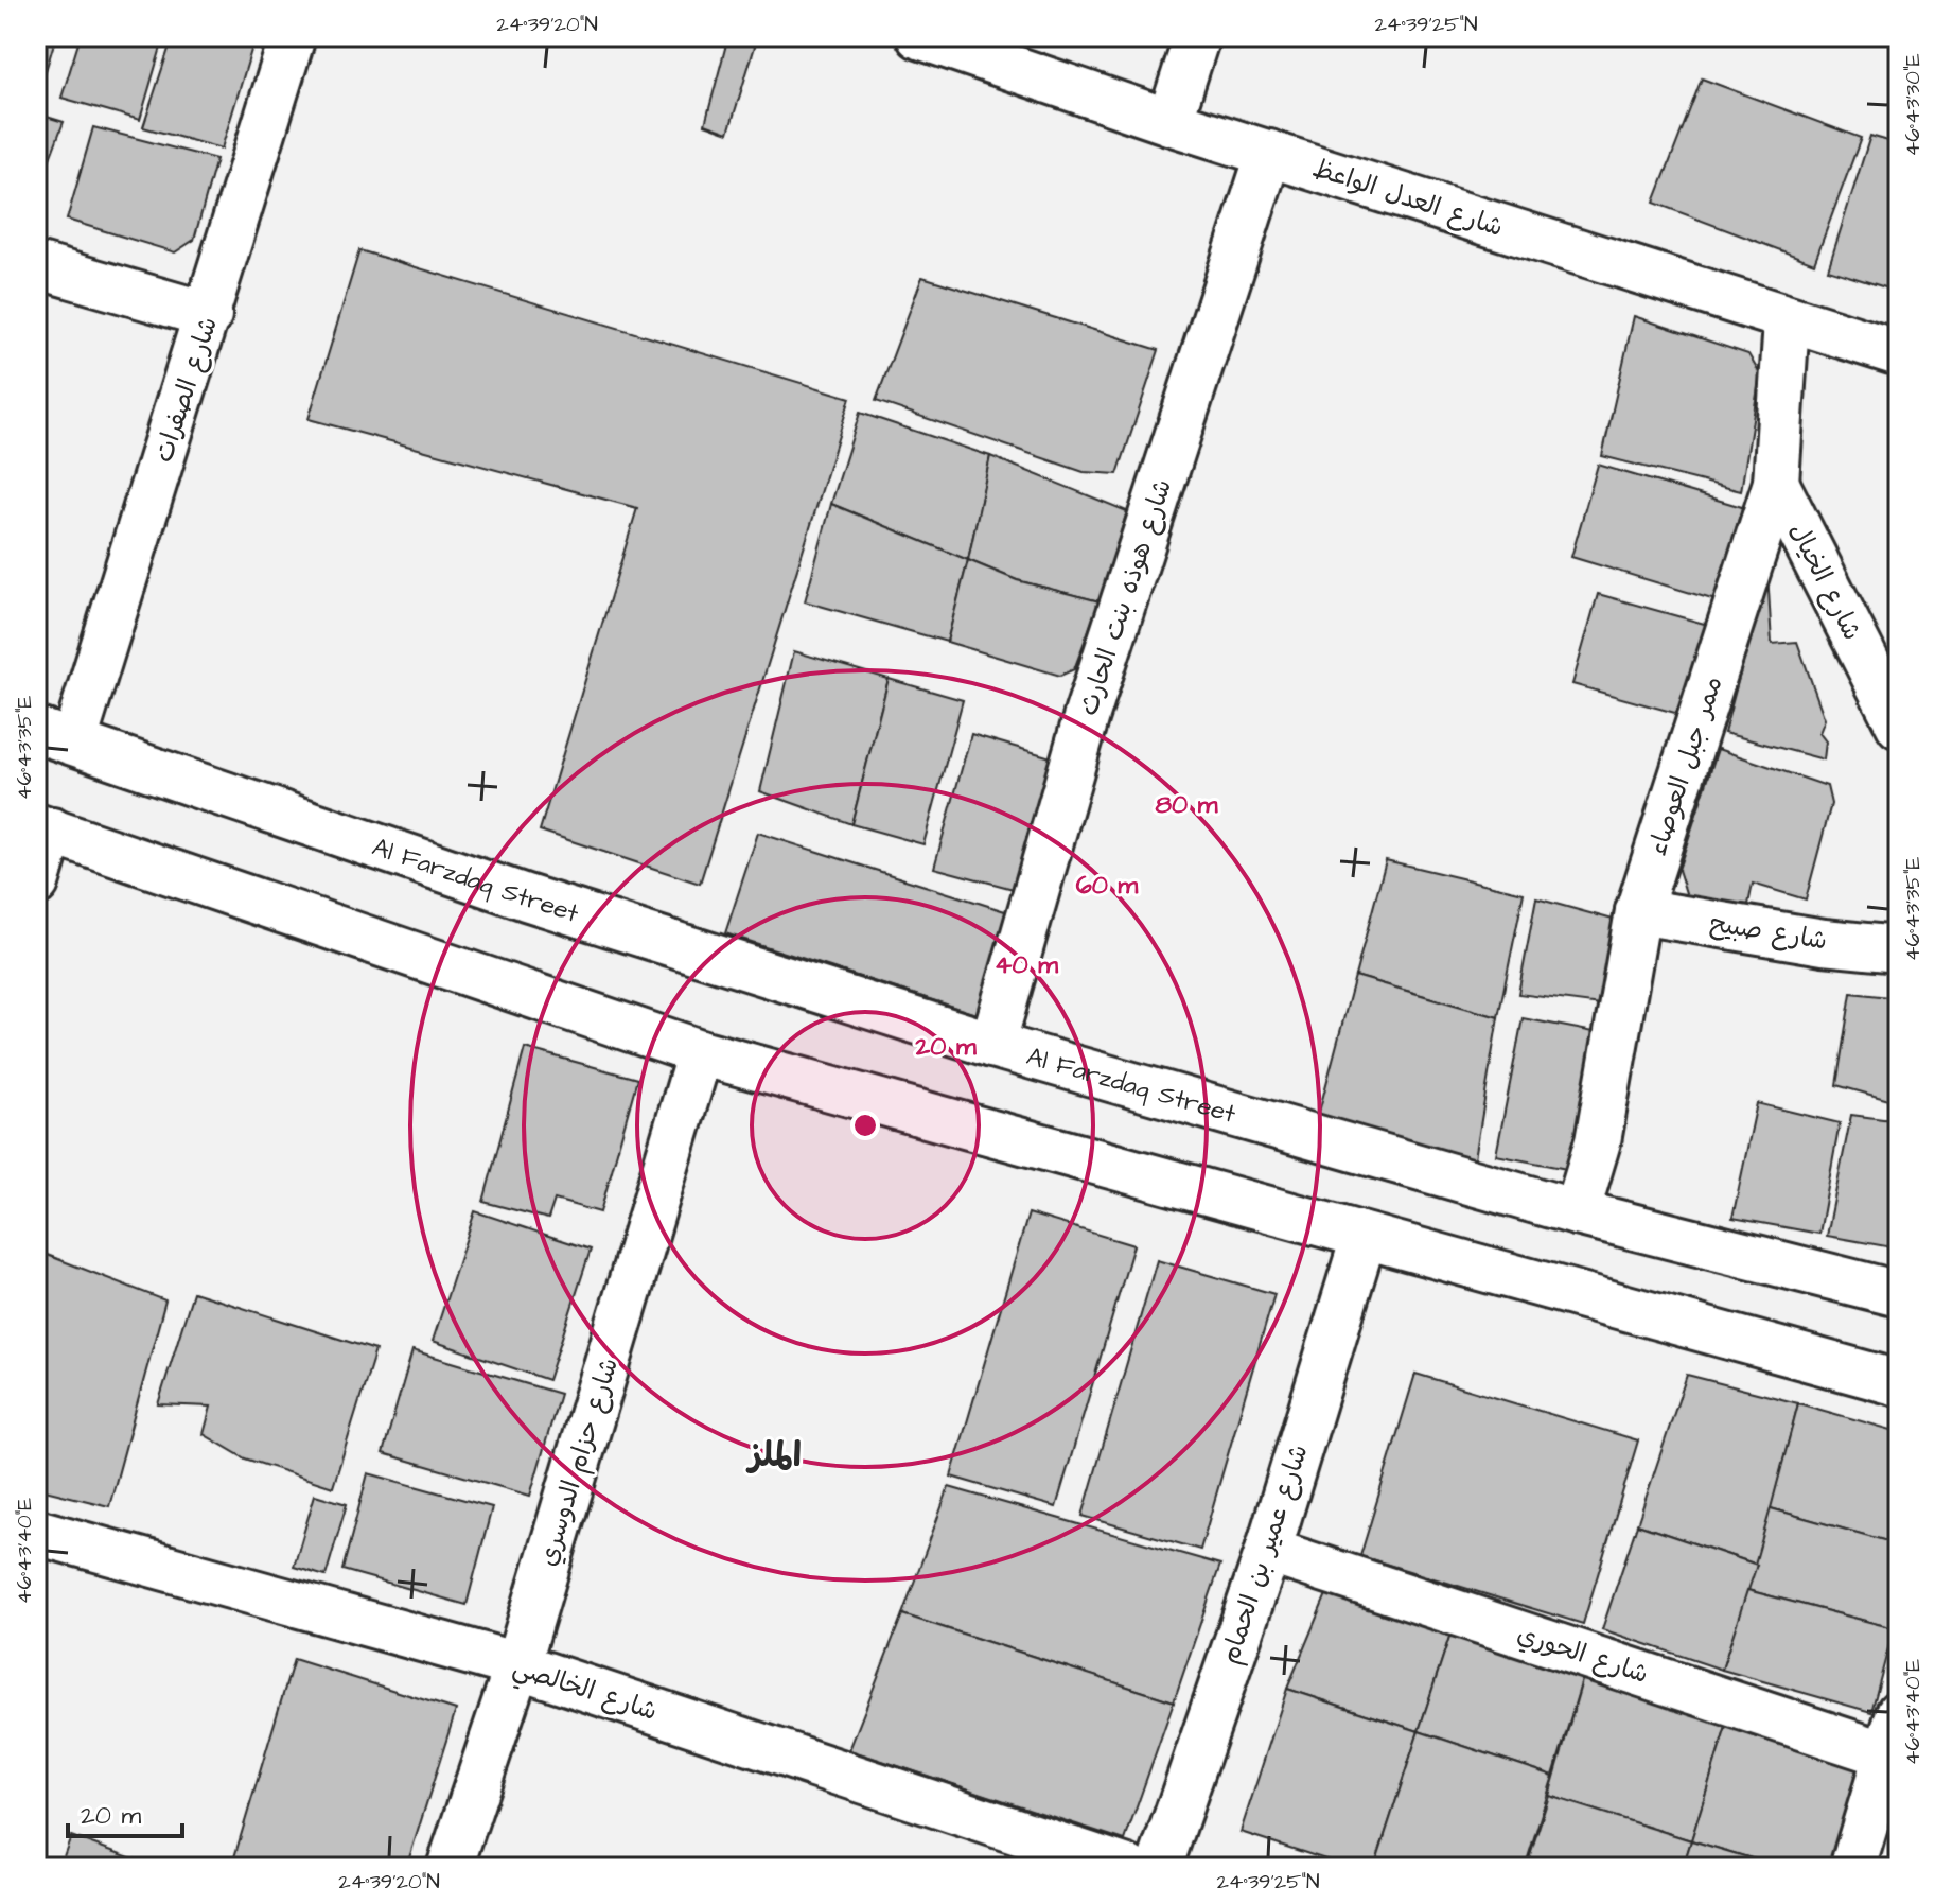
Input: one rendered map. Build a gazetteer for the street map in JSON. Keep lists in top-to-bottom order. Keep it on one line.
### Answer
{"streets":{"street":["شارع العدل الواعظ","شارع الصفرات","شارع الخيال","شارع هوذه بنت الحارث","ممر جبل العوصاء","Al Farzdaq Street","شارع صبيح","شارع حزام الدوسري","شارع عمير بن الحمام","شارع الحوري","شارع الخالصي"]},"crossings":[["شارع العدل الواعظ","شارع هوذه بنت الحارث"],["شارع العدل الواعظ","ممر جبل العوصاء"],["شارع الصفرات","Al Farzdaq Street"],["شارع الخيال","ممر جبل العوصاء"],["شارع هوذه بنت الحارث","Al Farzdaq Street"],["ممر جبل العوصاء","Al Farzdaq Street"],["ممر جبل العوصاء","شارع صبيح"],["شارع حزام الدوسري","شارع الخالصي"],["شارع عمير بن الحمام","شارع الحوري"]],"districts":["الملز"],"scale_bar":"20 m","coordinates":["24°39'20\"N","24°39'25\"N","46°43'30\"E","46°43'35\"E","46°43'40\"E"],"rings":["80 m","60 m","40 m","20 m"]}
